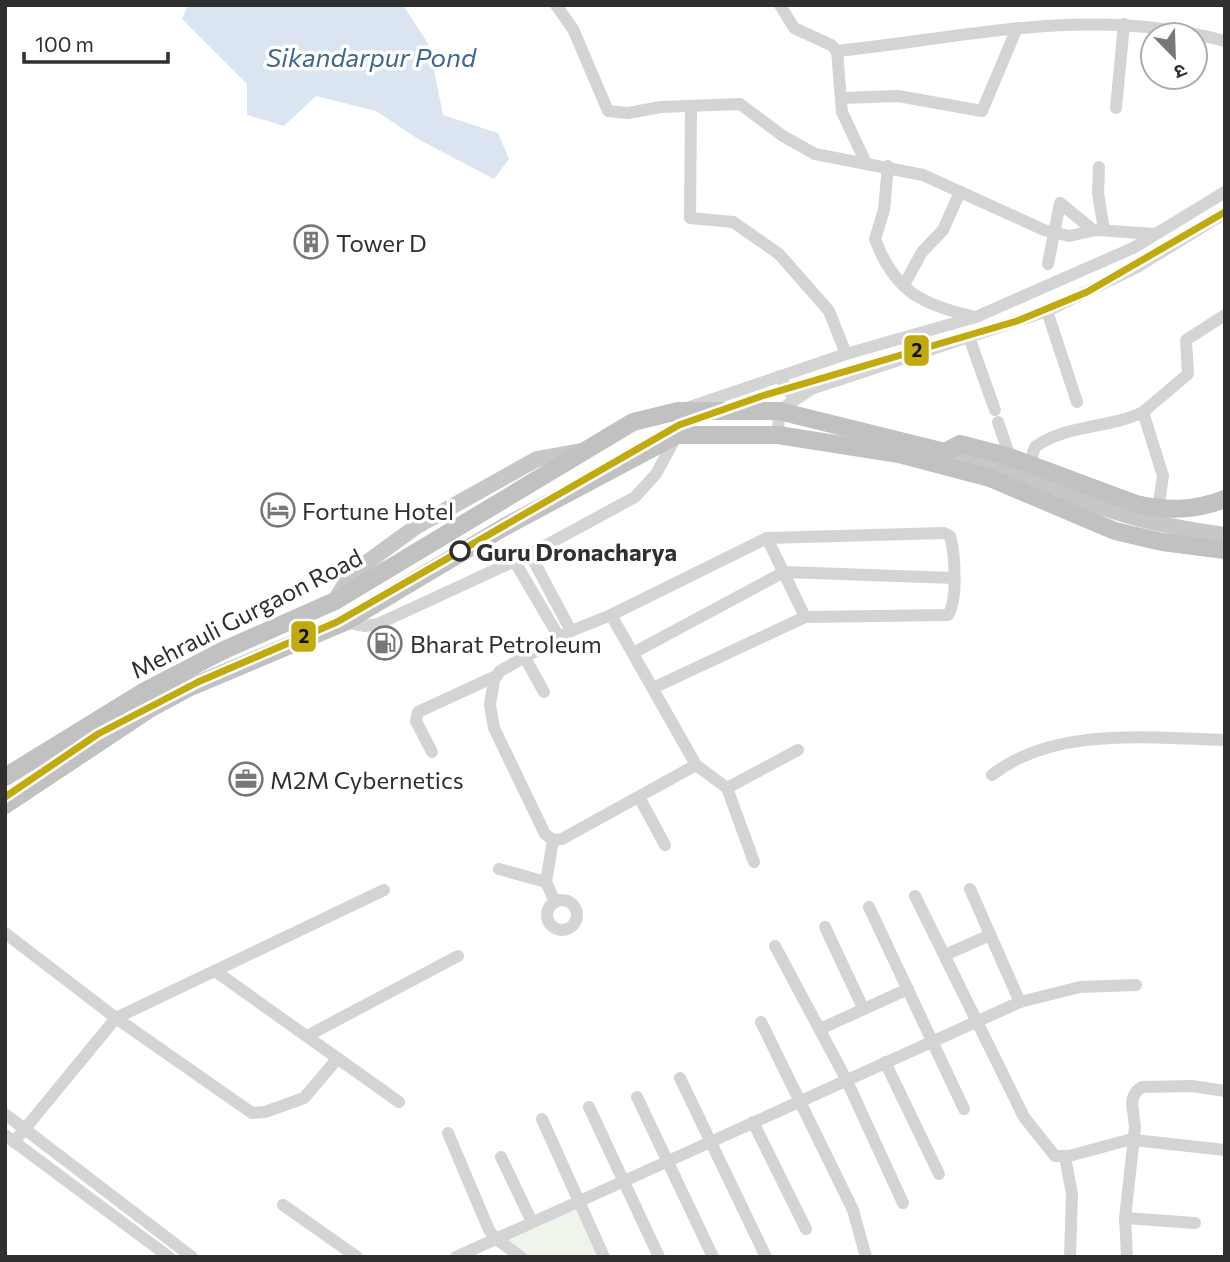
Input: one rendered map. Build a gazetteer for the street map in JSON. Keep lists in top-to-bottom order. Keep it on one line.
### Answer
{"streets":{"highway":["Mehrauli Gurgaon Road"]},"water":["Sikandarpur Pond"],"places":{"building":["Tower D"],"hotel":["Fortune Hotel"],"other":["Guru Dronacharya"],"fuel station":["Bharat Petroleum"],"office":["M2M Cybernetics"]},"lines":["transit line 2"],"scale_bar":"100 m","north":"bottom right"}
